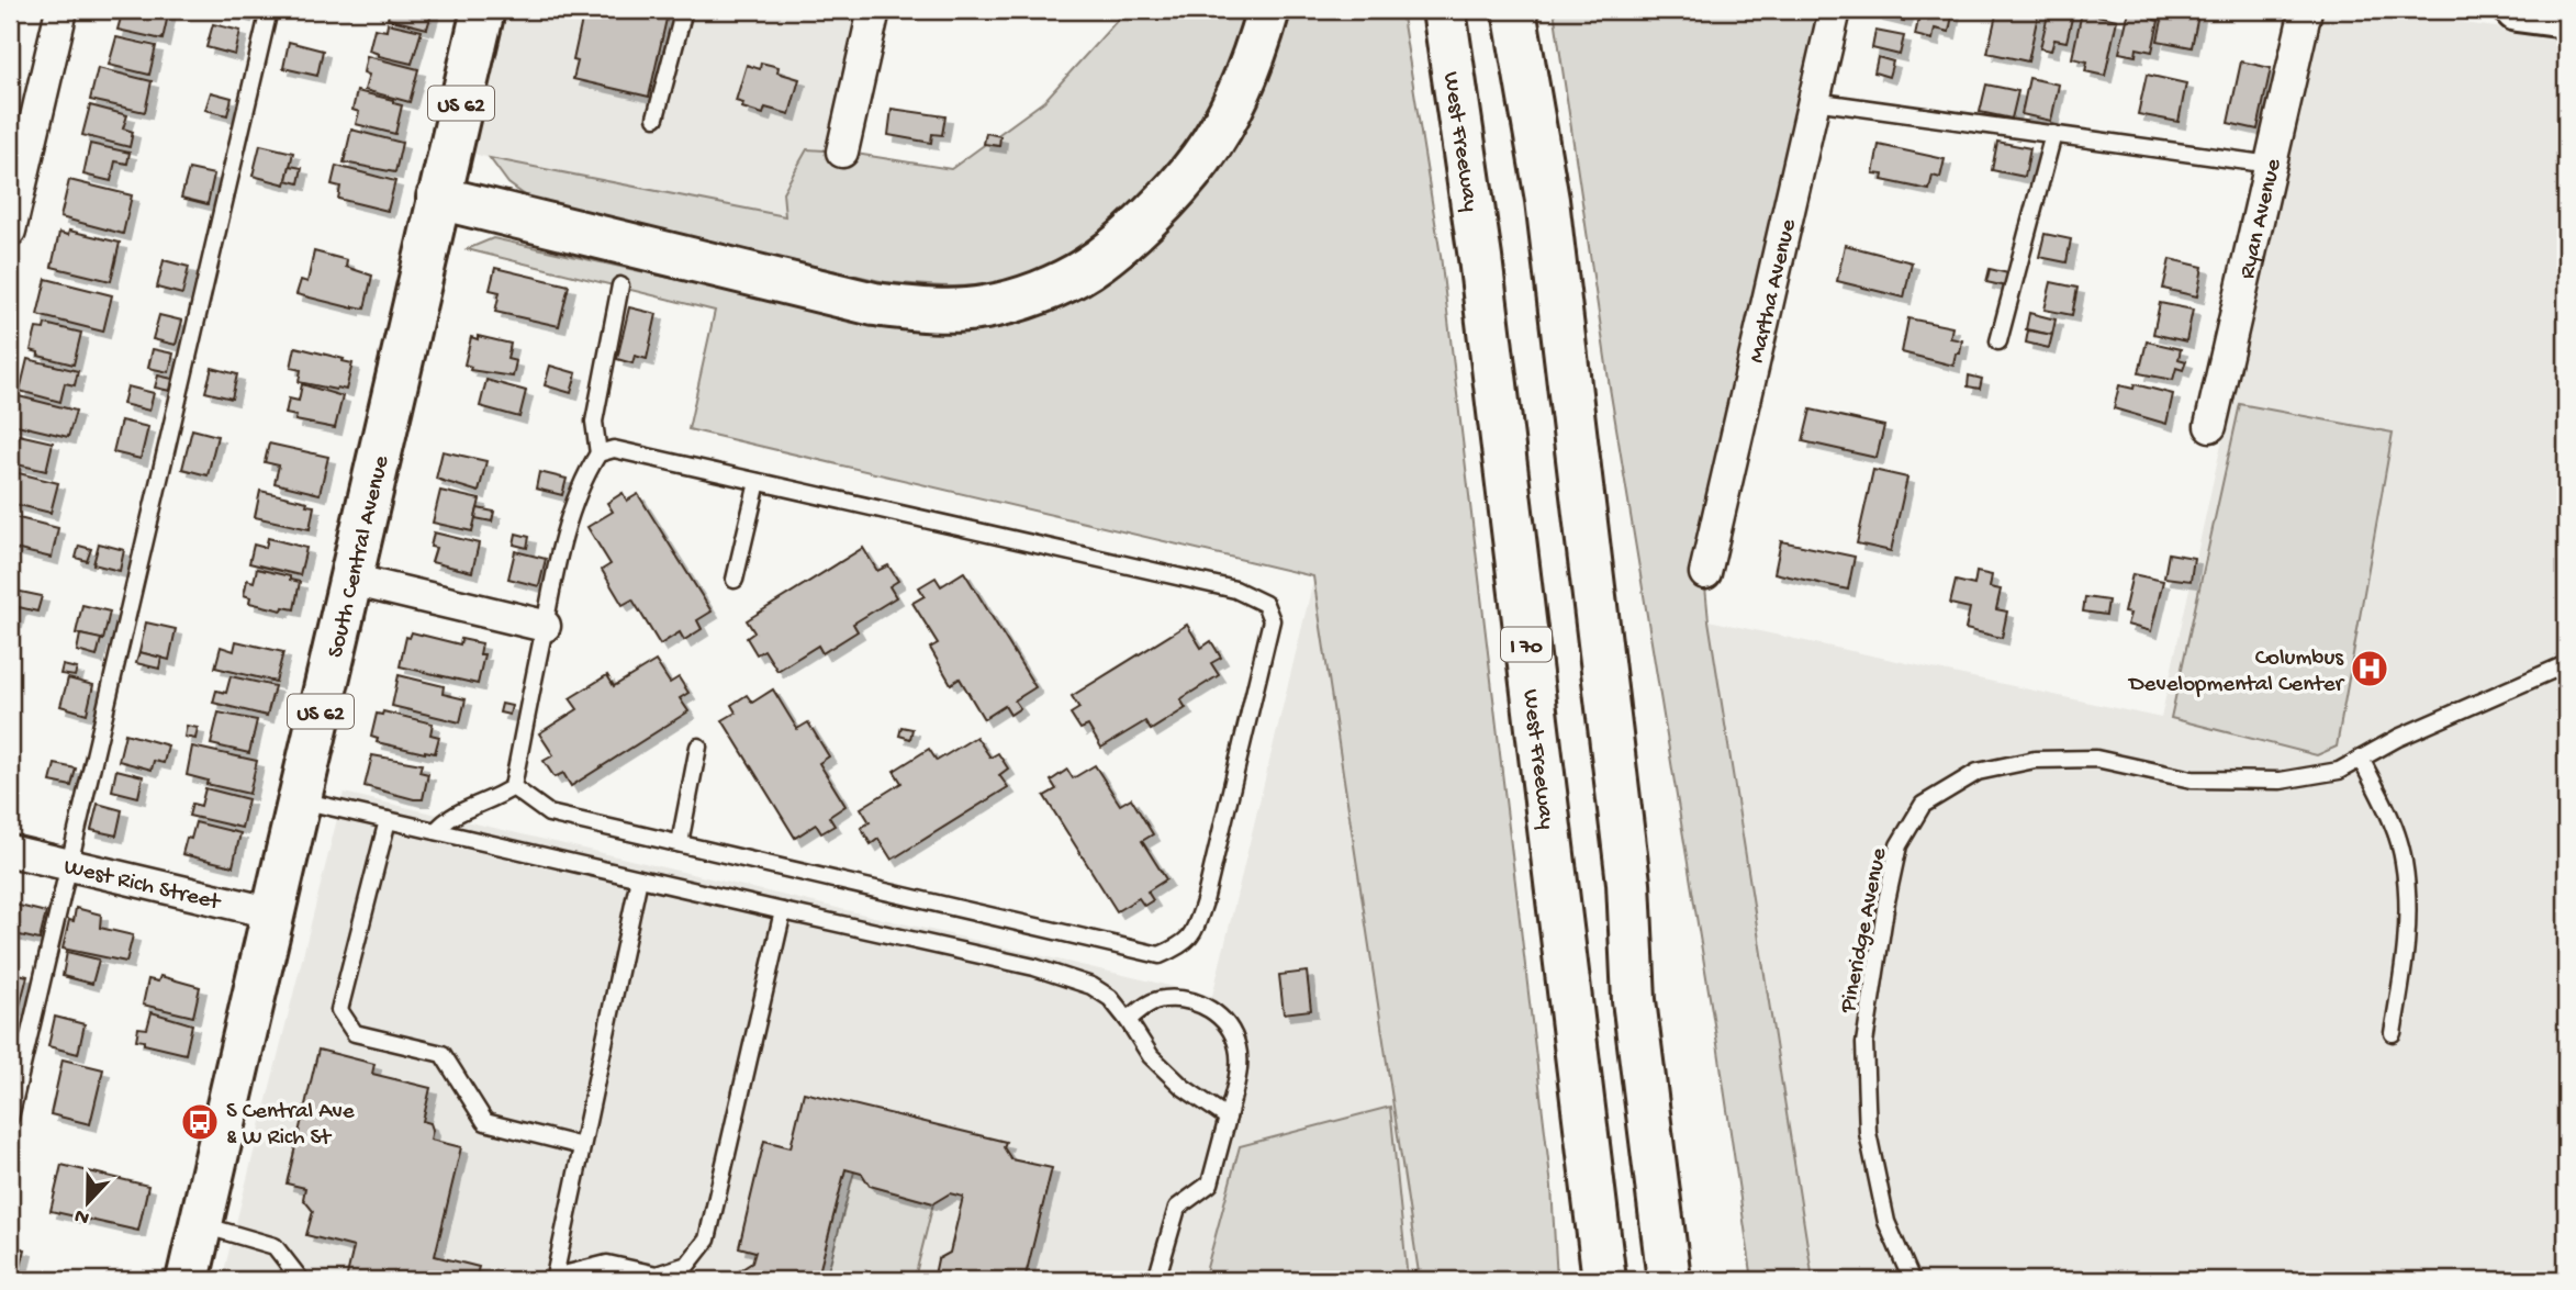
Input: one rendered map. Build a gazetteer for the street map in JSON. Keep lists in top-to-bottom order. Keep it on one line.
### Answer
{"streets":{"main road":["US 62","West Freeway","South Central Avenue","I 70"],"street":["Ryan Avenue","Martha Avenue","West Rich Street"],"lane":["Pineridge Avenue"]},"crossings":[["South Central Avenue","West Rich Street"]],"places":{"hospital":["Columbus Developmental Center"],"bus stop":["S Central Ave & W Rich St"]},"north":"bottom"}
